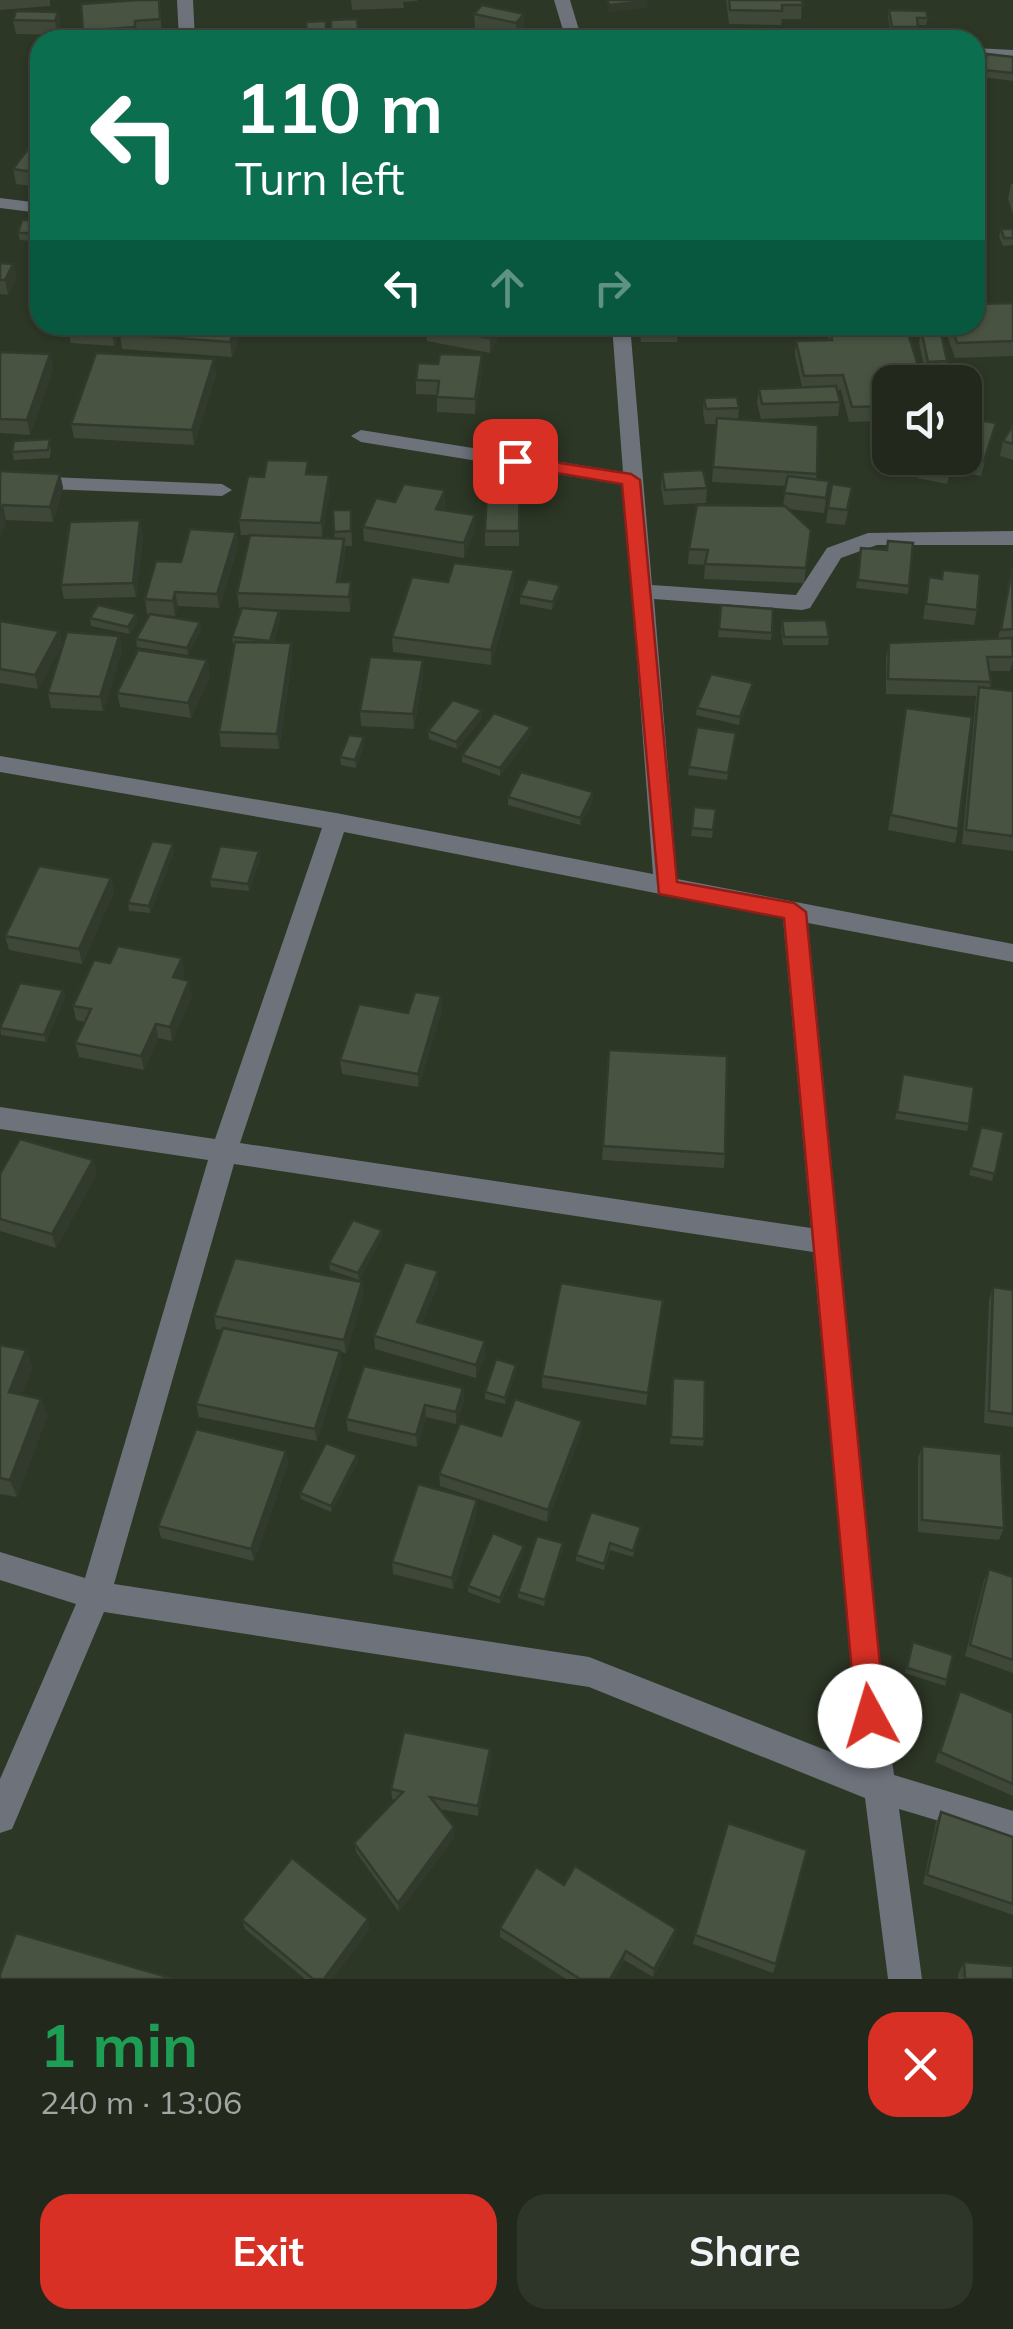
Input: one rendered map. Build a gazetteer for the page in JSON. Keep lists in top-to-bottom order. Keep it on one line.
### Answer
{"page":{"turn":["110 m","Turn left"],"heading":["1 min","240 m · 13:06"],"buttons":["Exit","Share"]}}
